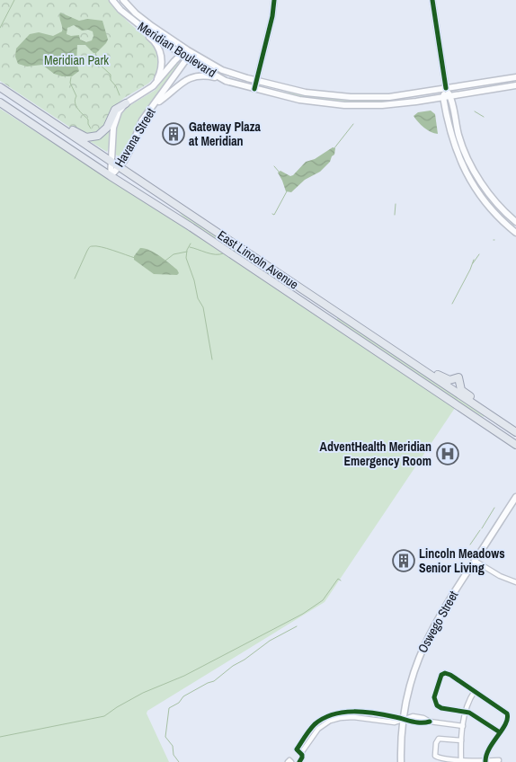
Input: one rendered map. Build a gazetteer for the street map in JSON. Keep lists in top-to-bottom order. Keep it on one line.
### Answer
{"streets":{"main road":["Meridian Boulevard","Havana Street","East Lincoln Avenue","Oswego Street"]},"crossings":[["Meridian Boulevard","Havana Street"],["Havana Street","East Lincoln Avenue"]],"parks":["Meridian Park"],"places":{"building":["Gateway Plaza at Meridian","Lincoln Meadows Senior Living"],"hospital":["AdventHealth Meridian Emergency Room"]}}
